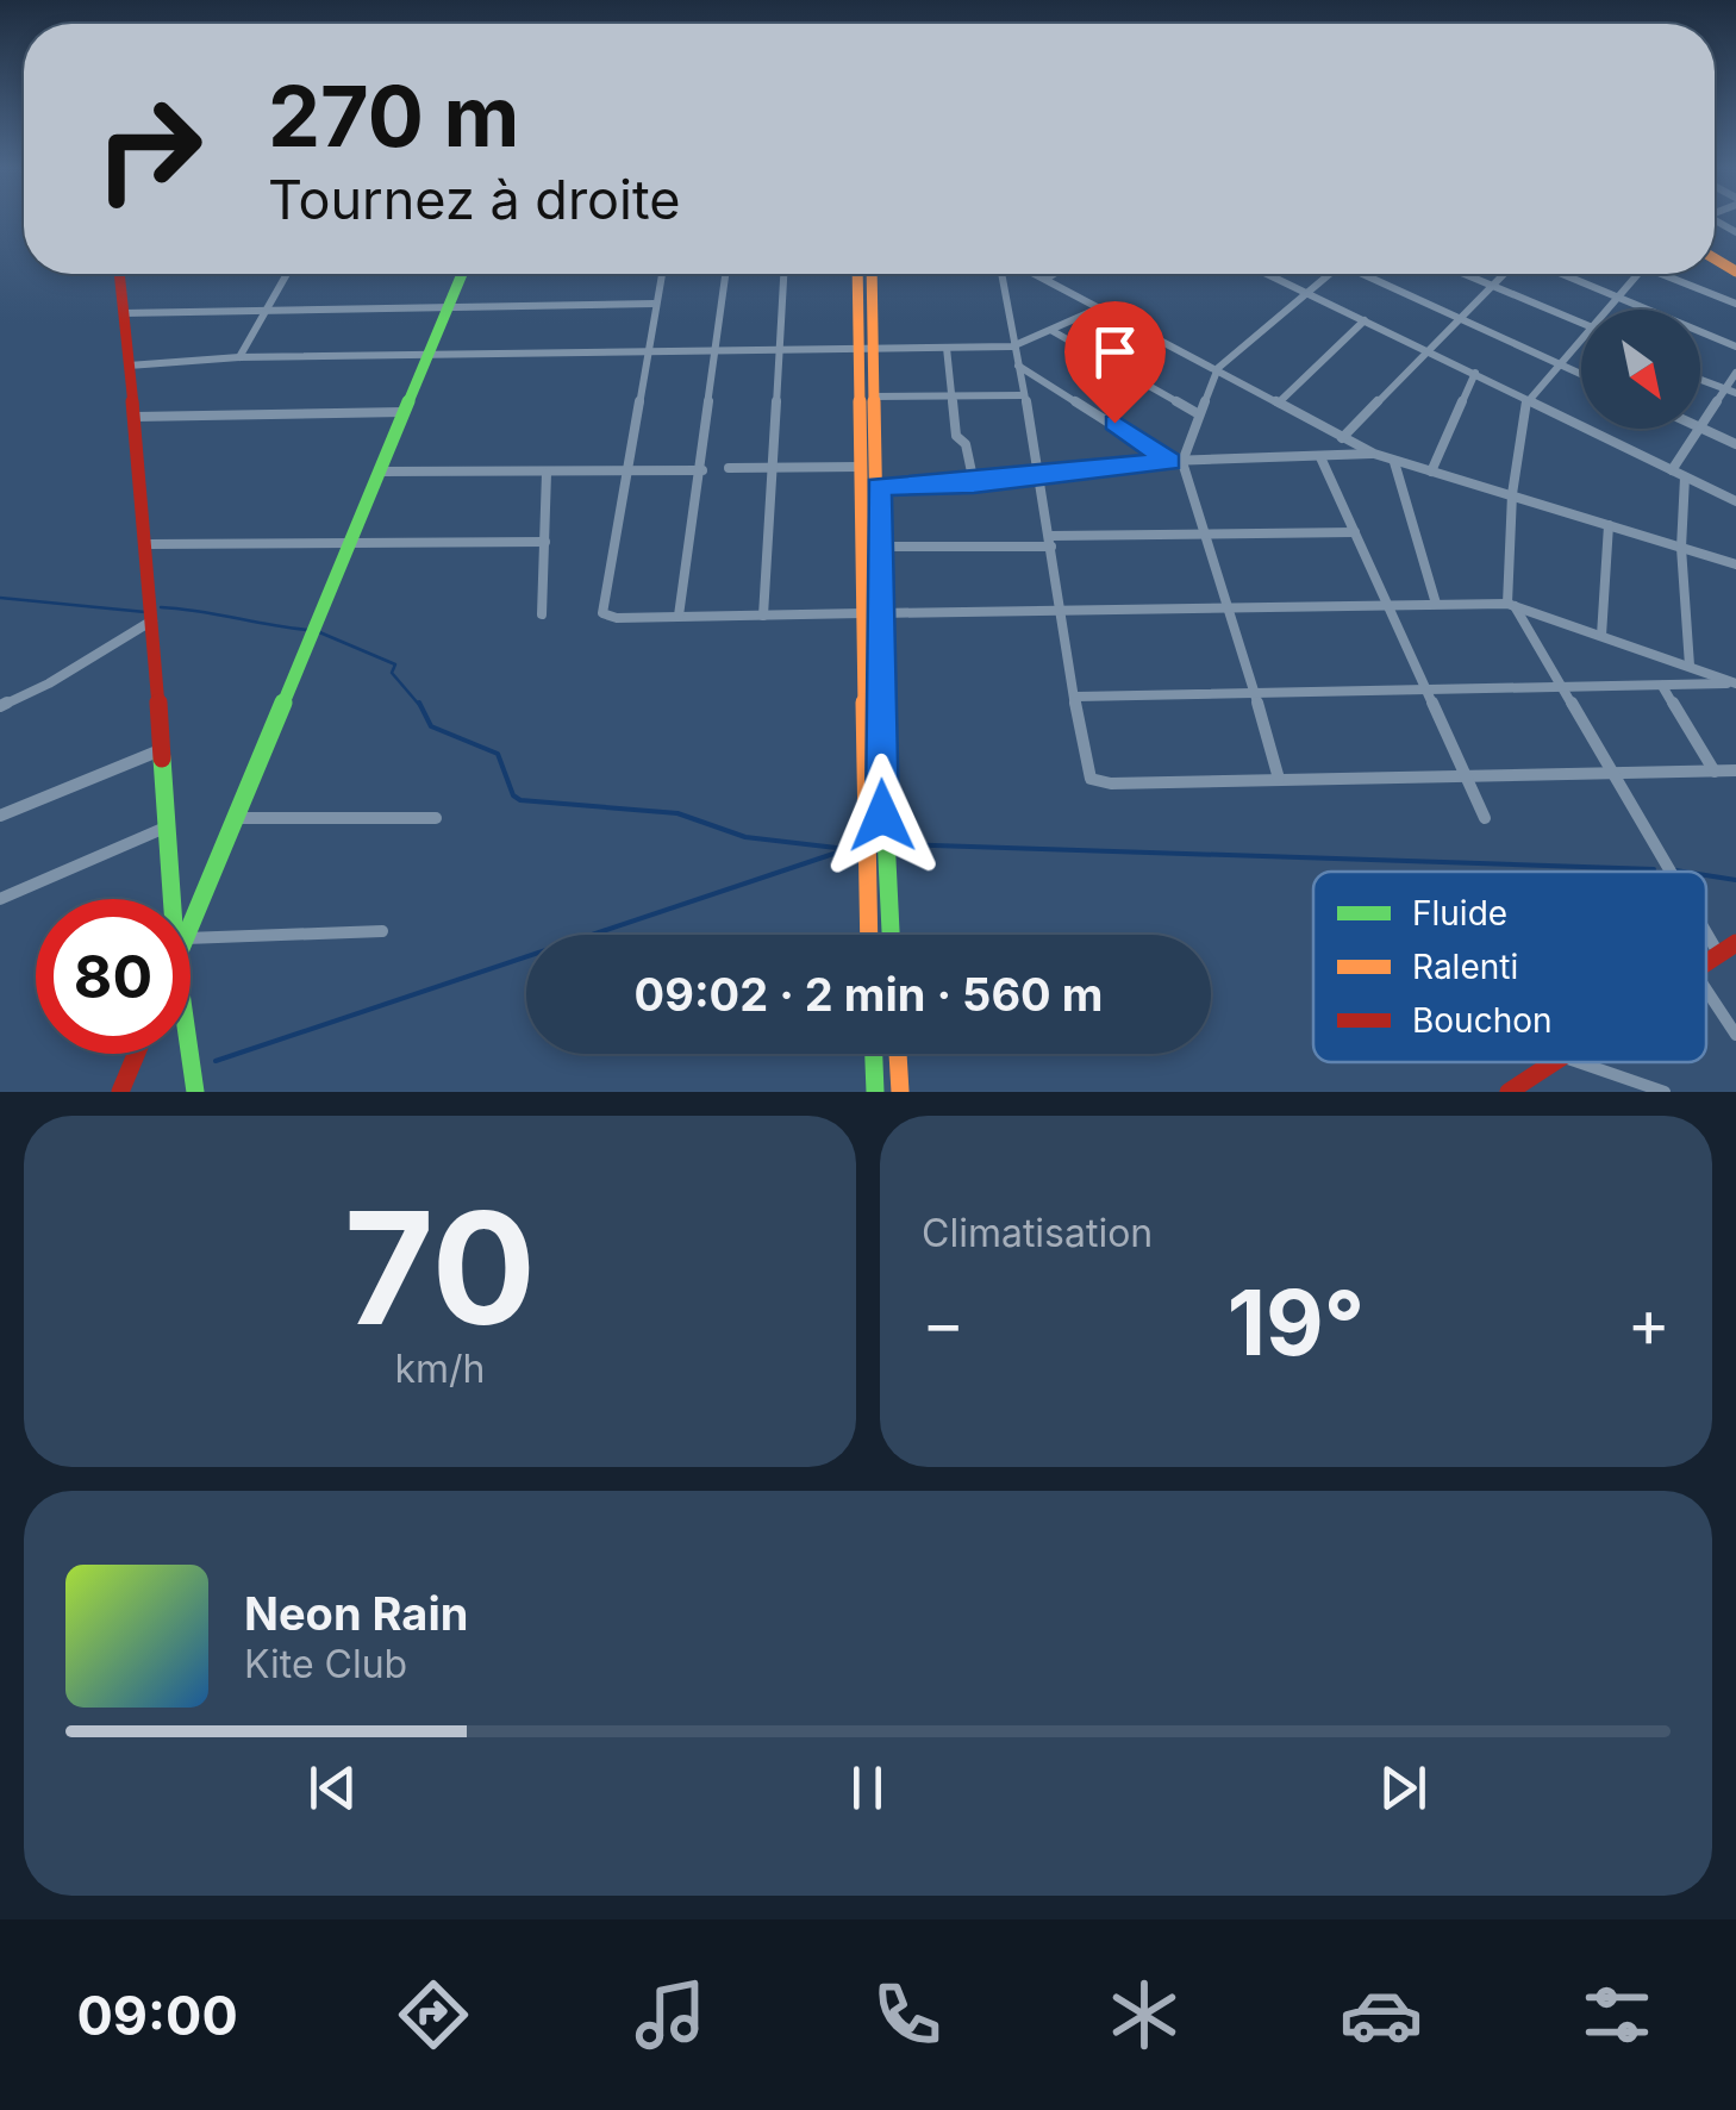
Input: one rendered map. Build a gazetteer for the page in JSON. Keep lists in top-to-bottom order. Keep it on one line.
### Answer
{"legend":["Fluide","Ralenti","Bouchon"],"north":"bottom right","page":{"turn":["270 m","Tournez à droite"],"limit":"80","trip":"09:02 · 2 min · 560 m","tile":[["70","km/h"],"Climatisation"],"heat":["−","19°","+"],"song":["Neon Rain","Kite Club"],"tabs":"09:00"}}
